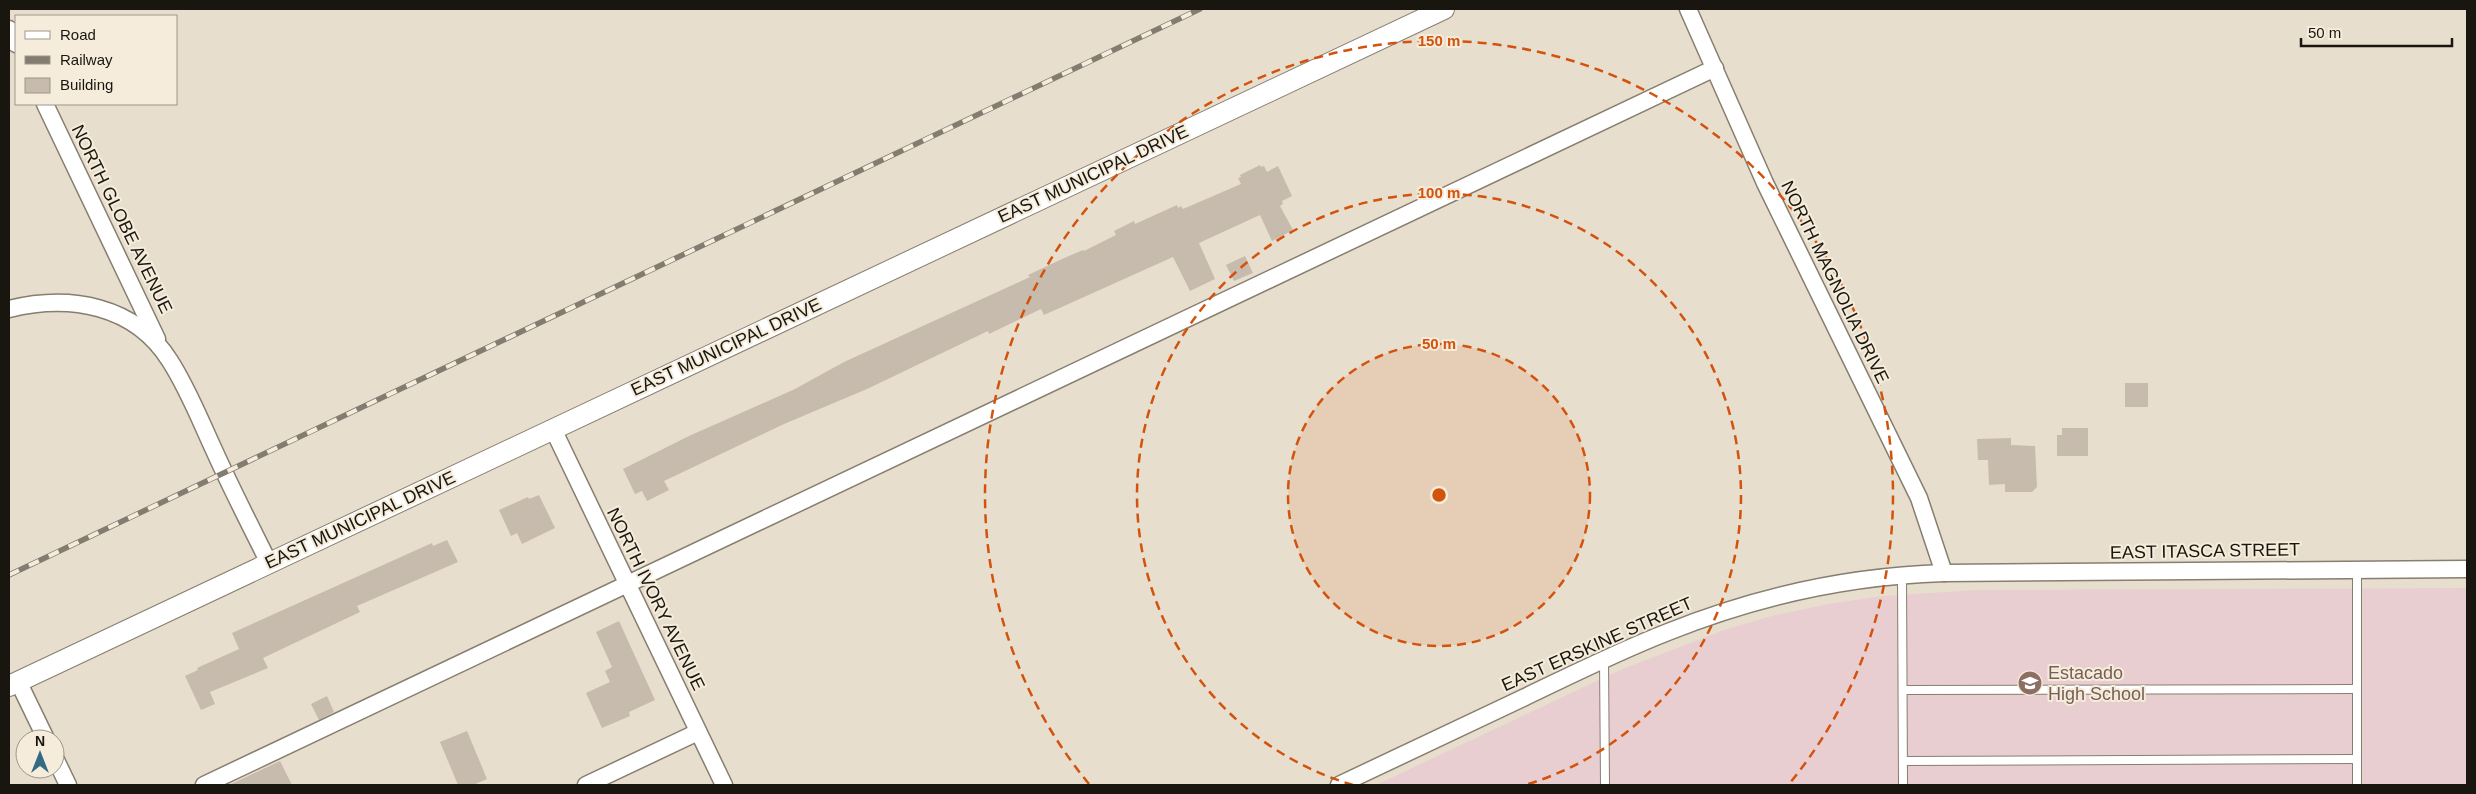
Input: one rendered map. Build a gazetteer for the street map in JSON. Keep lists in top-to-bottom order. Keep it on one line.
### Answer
{"streets":{"street":["EAST MUNICIPAL DRIVE","NORTH GLOBE AVENUE","NORTH MAGNOLIA DRIVE","EAST ITASCA STREET","NORTH IVORY AVENUE","EAST ERSKINE STREET"]},"crossings":[["EAST MUNICIPAL DRIVE","NORTH IVORY AVENUE"],["NORTH MAGNOLIA DRIVE","EAST ITASCA STREET"],["NORTH MAGNOLIA DRIVE","EAST ERSKINE STREET"],["EAST ITASCA STREET","EAST ERSKINE STREET"]],"places":{"school or university":["Estacado High School"]},"legend":["Road","Railway","Building"],"scale_bar":"50 m","north":"top","rings":["150 m","100 m","50 m"]}
